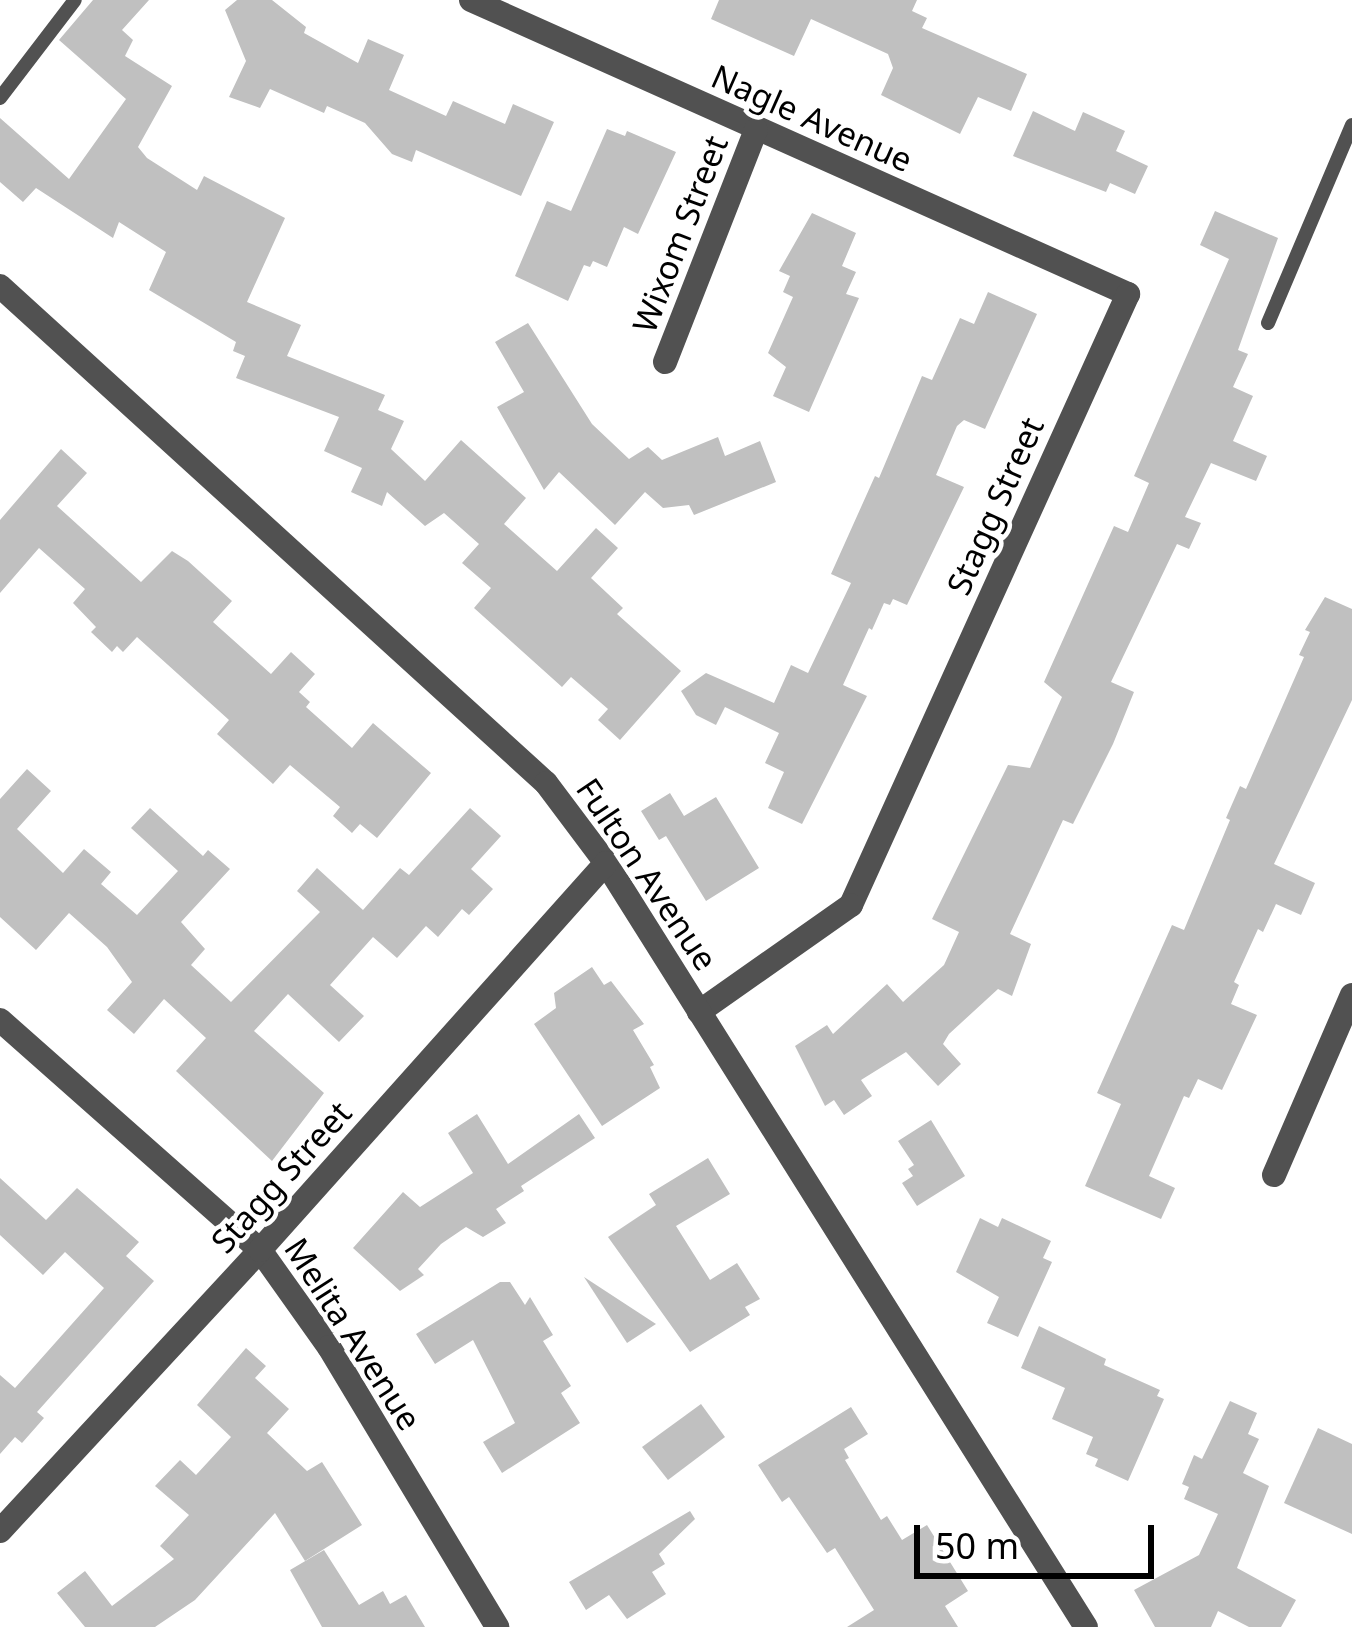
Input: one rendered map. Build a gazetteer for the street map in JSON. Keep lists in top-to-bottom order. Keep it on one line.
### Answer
{"streets":{"street":["Nagle Avenue","Wixom Street","Stagg Street","Fulton Avenue","Melita Avenue"]},"crossings":[["Nagle Avenue","Wixom Street"],["Nagle Avenue","Stagg Street"],["Stagg Street","Fulton Avenue"],["Stagg Street","Melita Avenue"]],"scale_bar":"50 m"}
